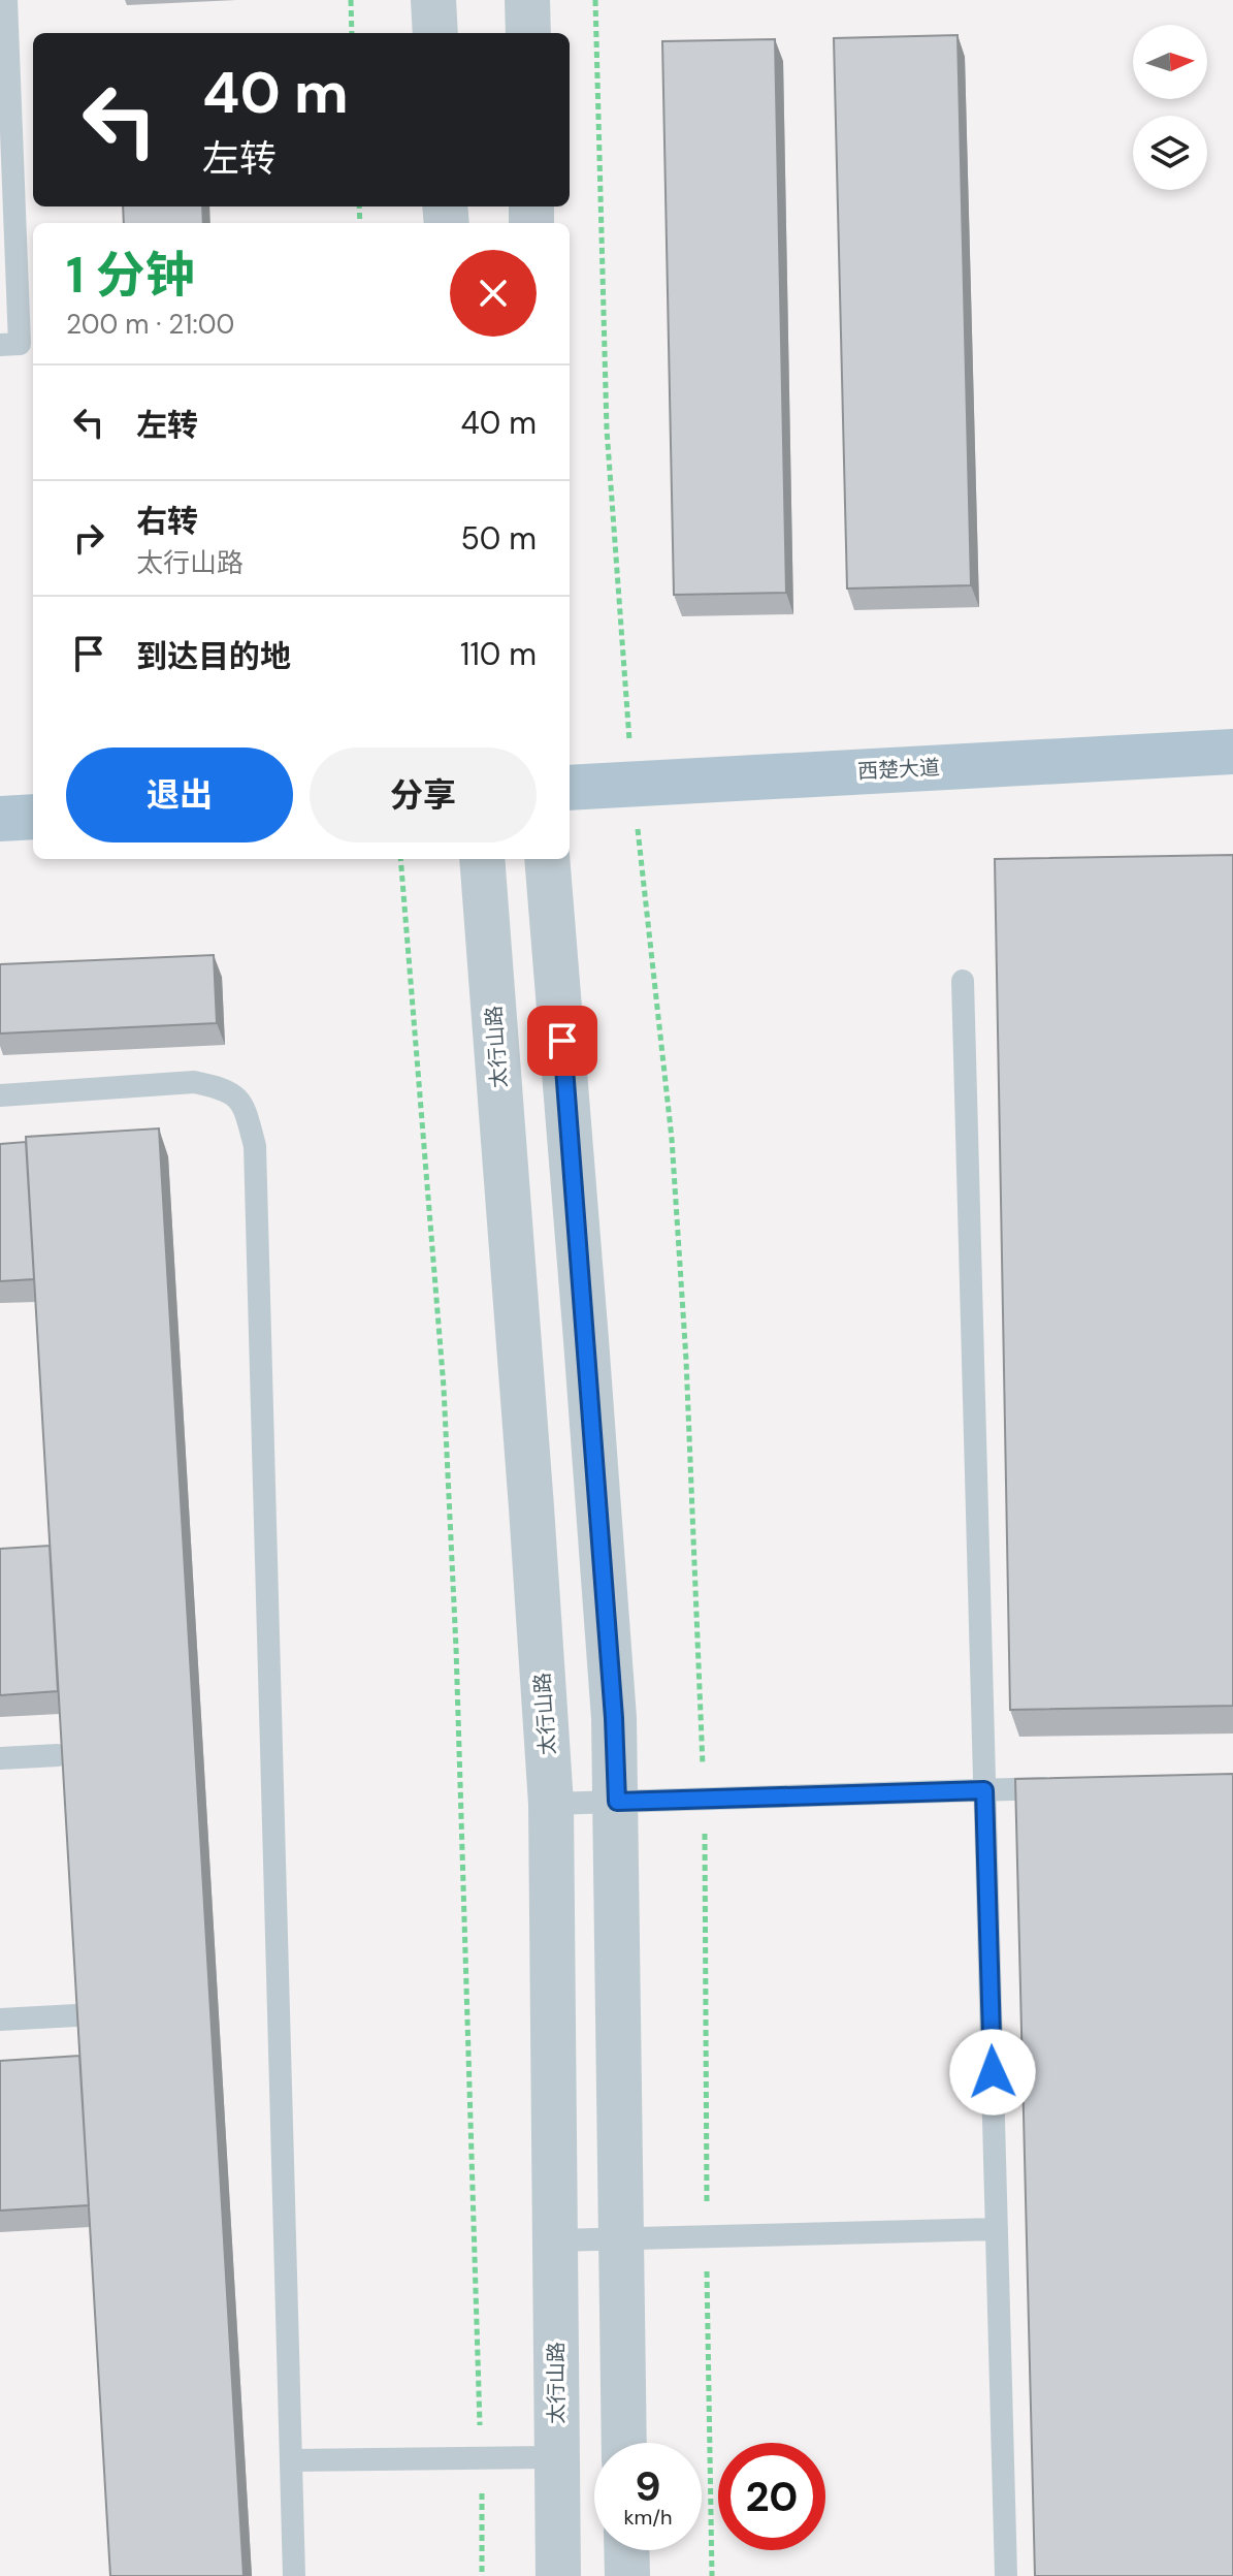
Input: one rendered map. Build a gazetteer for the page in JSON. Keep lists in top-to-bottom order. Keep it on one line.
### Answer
{"streets":{"main road":["西楚大道"],"street":["太行山路"]},"north":"right","page":{"turn":["40 m","左转"],"heading":["1 分钟","200 m · 21:00"],"list":[{"name":"左转","value":"40 m"},{"name":"右转","note":"太行山路","value":"50 m"},{"name":"到达目的地","value":"110 m"}],"buttons":["退出","分享"],"speed":"9 km/h","limit":"20"}}
